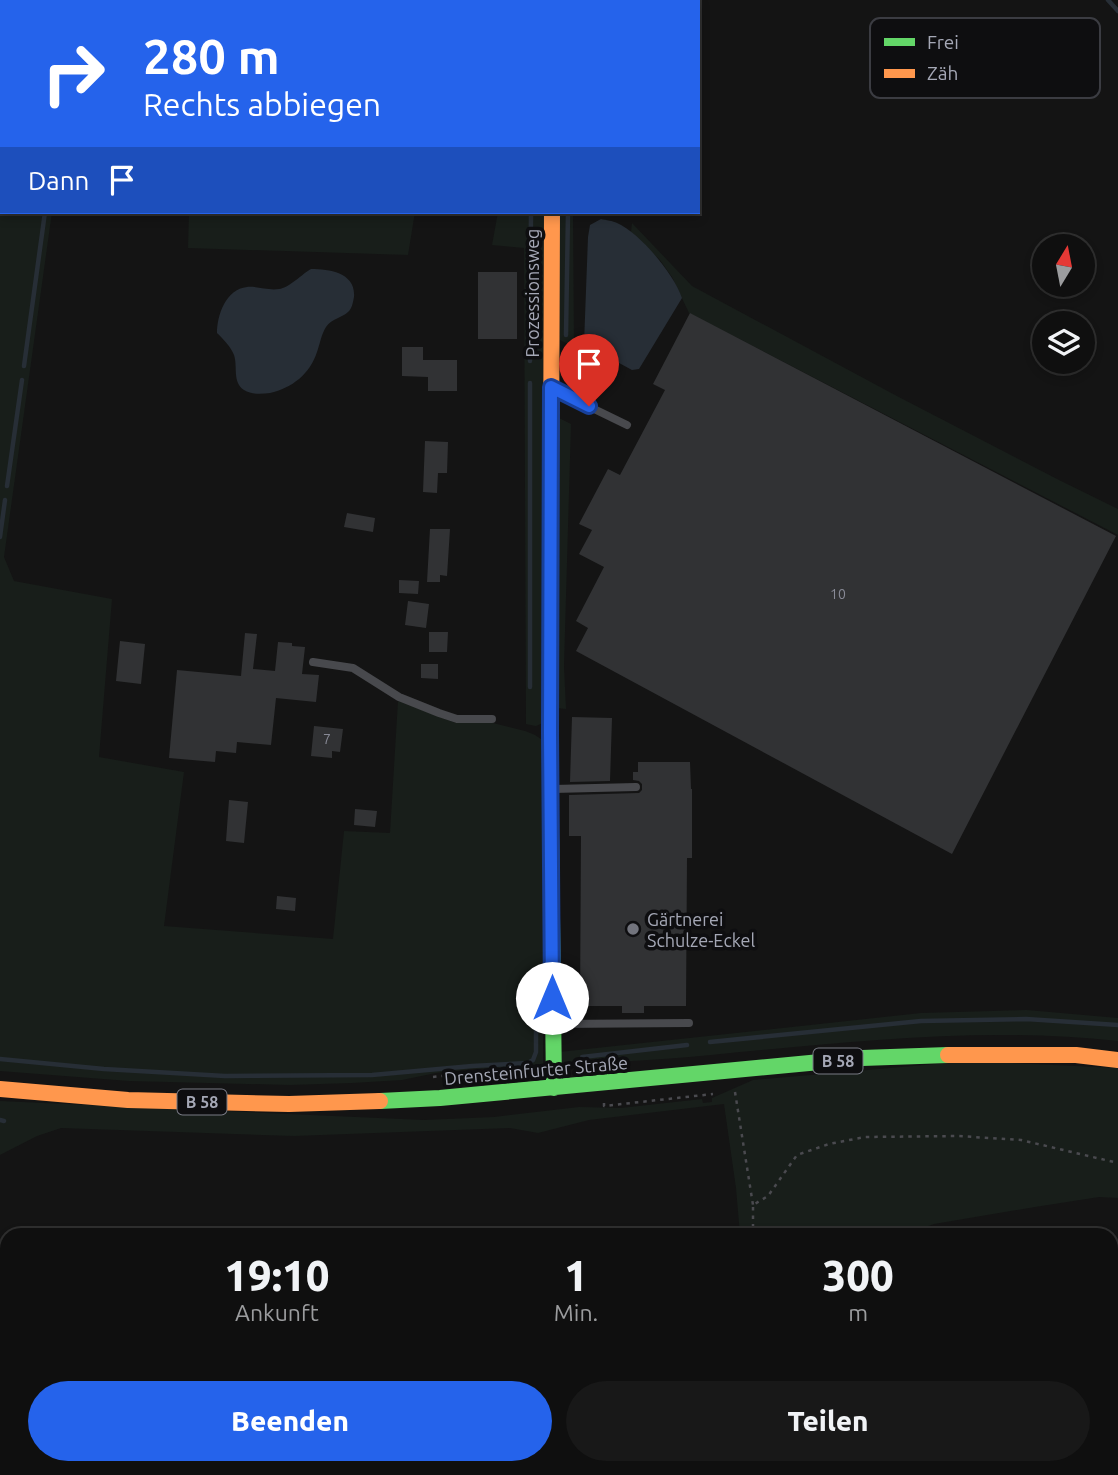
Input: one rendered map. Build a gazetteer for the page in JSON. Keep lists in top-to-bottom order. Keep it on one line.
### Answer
{"streets":{"main road":["Prozessionsweg","B 58","Drensteinfurter Straße"]},"crossings":[["Prozessionsweg","Drensteinfurter Straße"]],"places":["Gärtnerei Schulze-Eckel"],"house_numbers":["10","7"],"legend":["Frei","Zäh"],"north":"top","page":{"turn":["280 m","Rechts abbiegen"],"then":"Dann","eta":["19:10","Ankunft","1","Min.","300","m"],"buttons":["Beenden","Teilen"]}}
